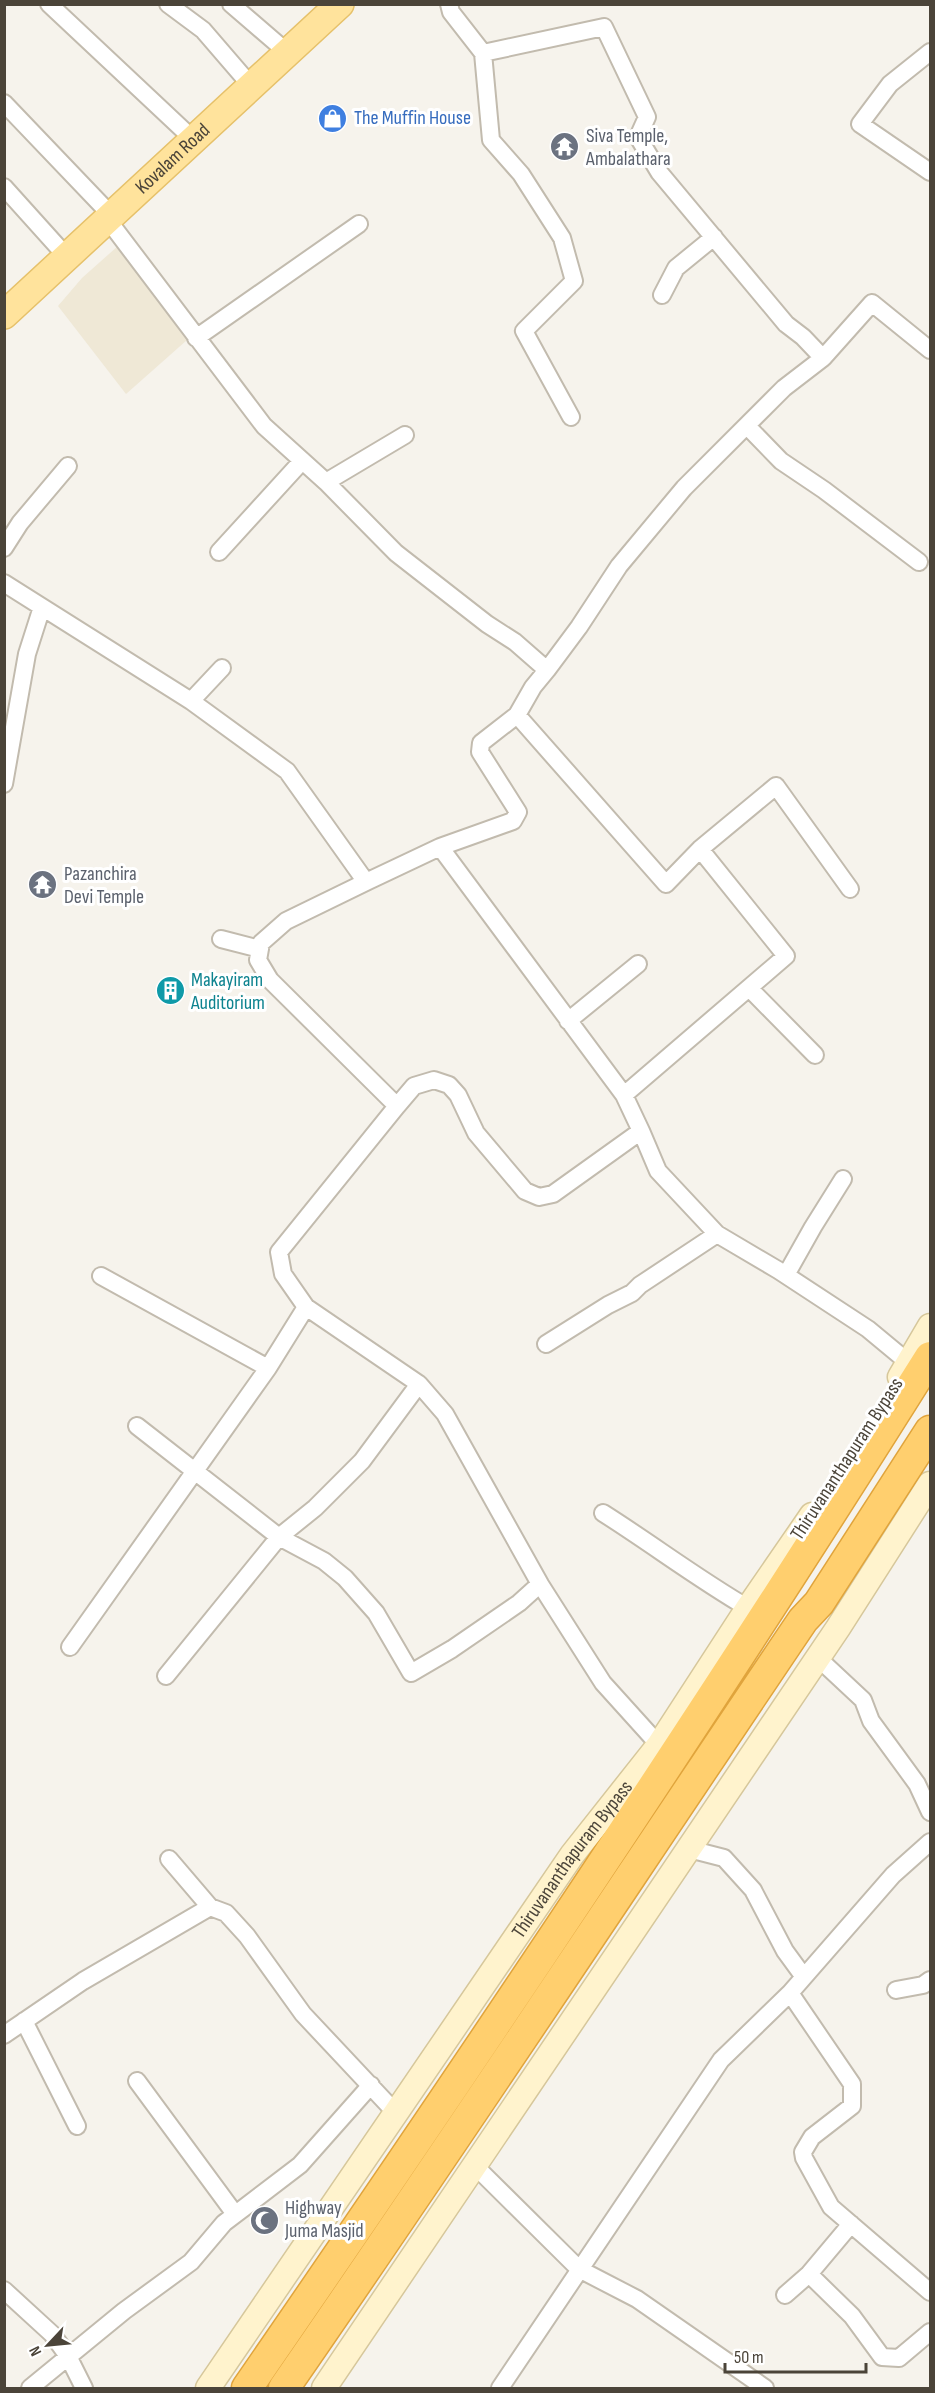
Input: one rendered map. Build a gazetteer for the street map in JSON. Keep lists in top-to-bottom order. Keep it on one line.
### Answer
{"streets":{"highway":["Thiruvananthapuram Bypass"],"main road":["Kovalam Road"]},"places":{"shop":["The Muffin House"],"temple":["Siva Temple, Ambalathara","Pazanchira Devi Temple"],"building":["Makayiram Auditorium"],"mosque":["Highway Juma Masjid"]},"scale_bar":"50 m","north":"bottom left"}
